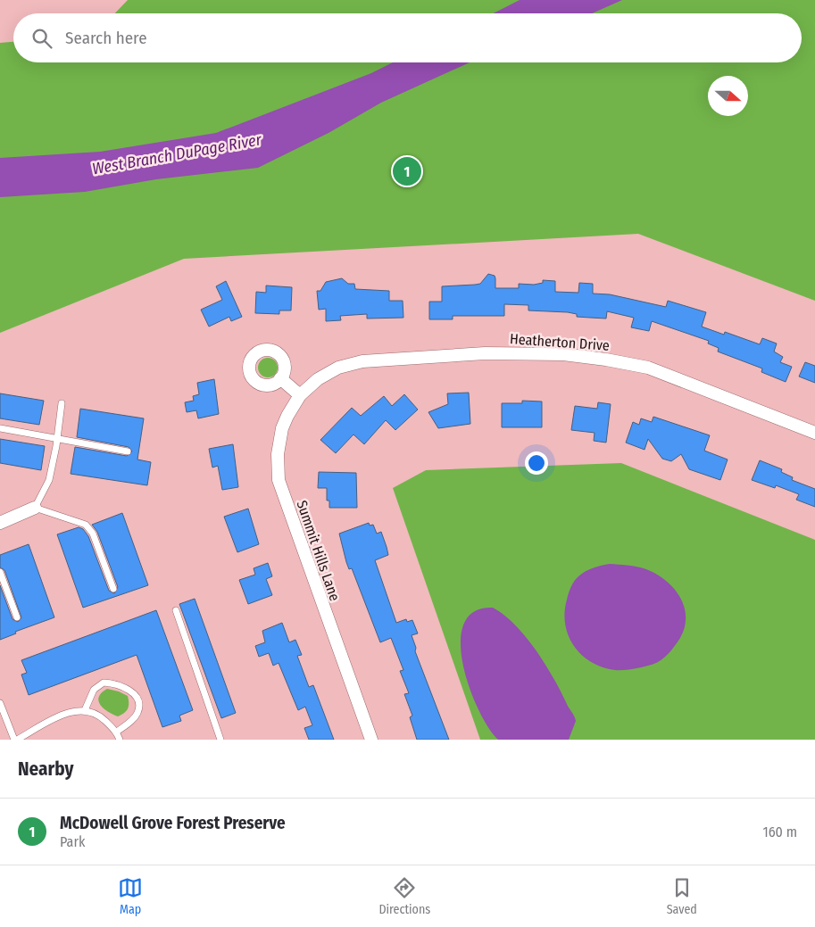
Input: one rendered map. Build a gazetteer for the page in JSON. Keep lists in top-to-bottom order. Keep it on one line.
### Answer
{"streets":{"street":["Heatherton Drive","Summit Hills Lane"]},"crossings":[["Heatherton Drive","Summit Hills Lane"]],"water":["West Branch DuPage River"],"north":"right","page":{"search":"Search here","pins":"1","heading":"Nearby","list":[{"mark":"1","name":"McDowell Grove Forest Preserve","note":"Park","value":"160 m"}],"nav":["Map","Directions","Saved"]}}
